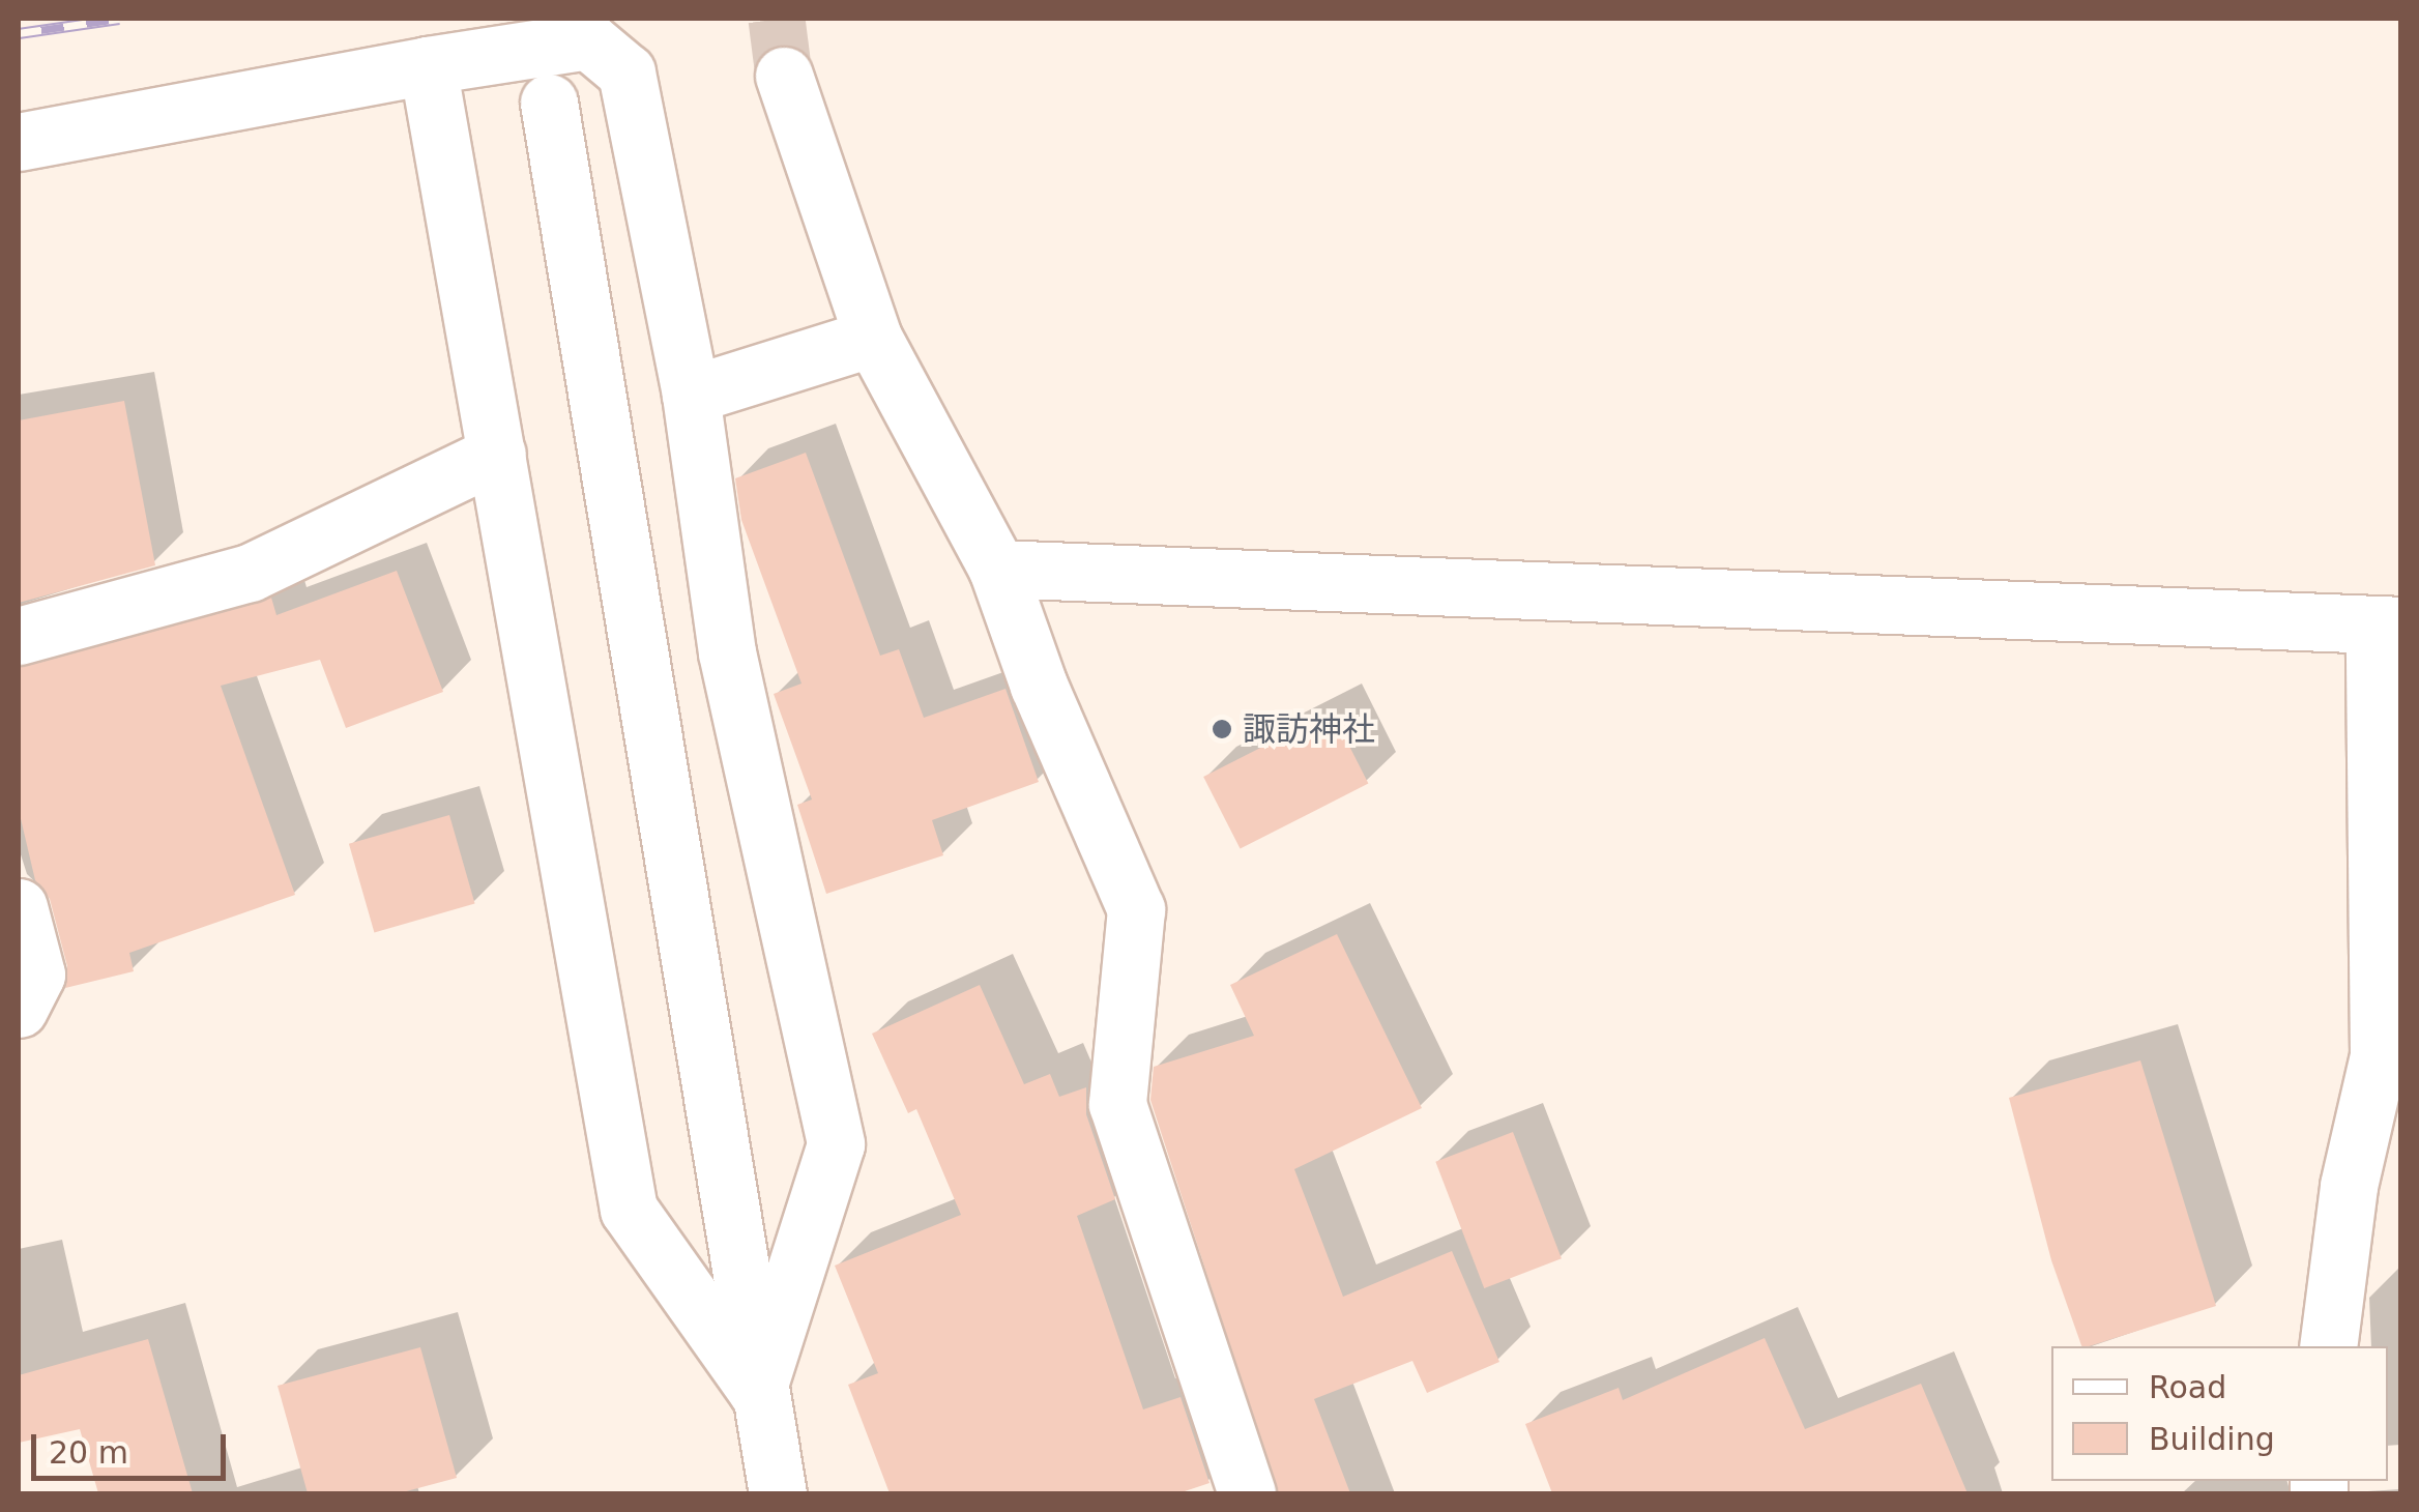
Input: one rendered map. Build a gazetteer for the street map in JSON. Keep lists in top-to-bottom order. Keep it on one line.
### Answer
{"places":["諏訪神社"],"legend":["Road","Building"],"scale_bar":"20 m"}
